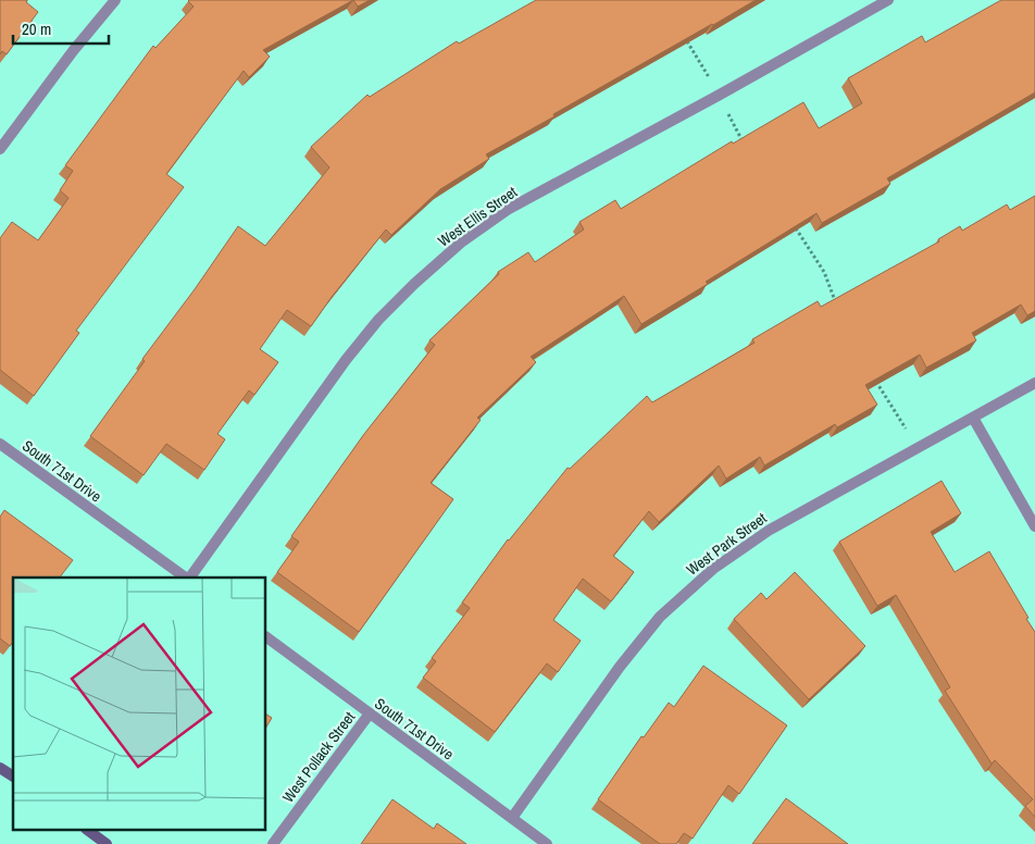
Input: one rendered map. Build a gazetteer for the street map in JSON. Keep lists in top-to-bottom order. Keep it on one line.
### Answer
{"streets":{"street":["West Ellis Street","South 71st Drive","West Park Street","West Pollack Street"]},"crossings":[["South 71st Drive","West Park Street"],["South 71st Drive","West Pollack Street"]],"scale_bar":"20 m"}
